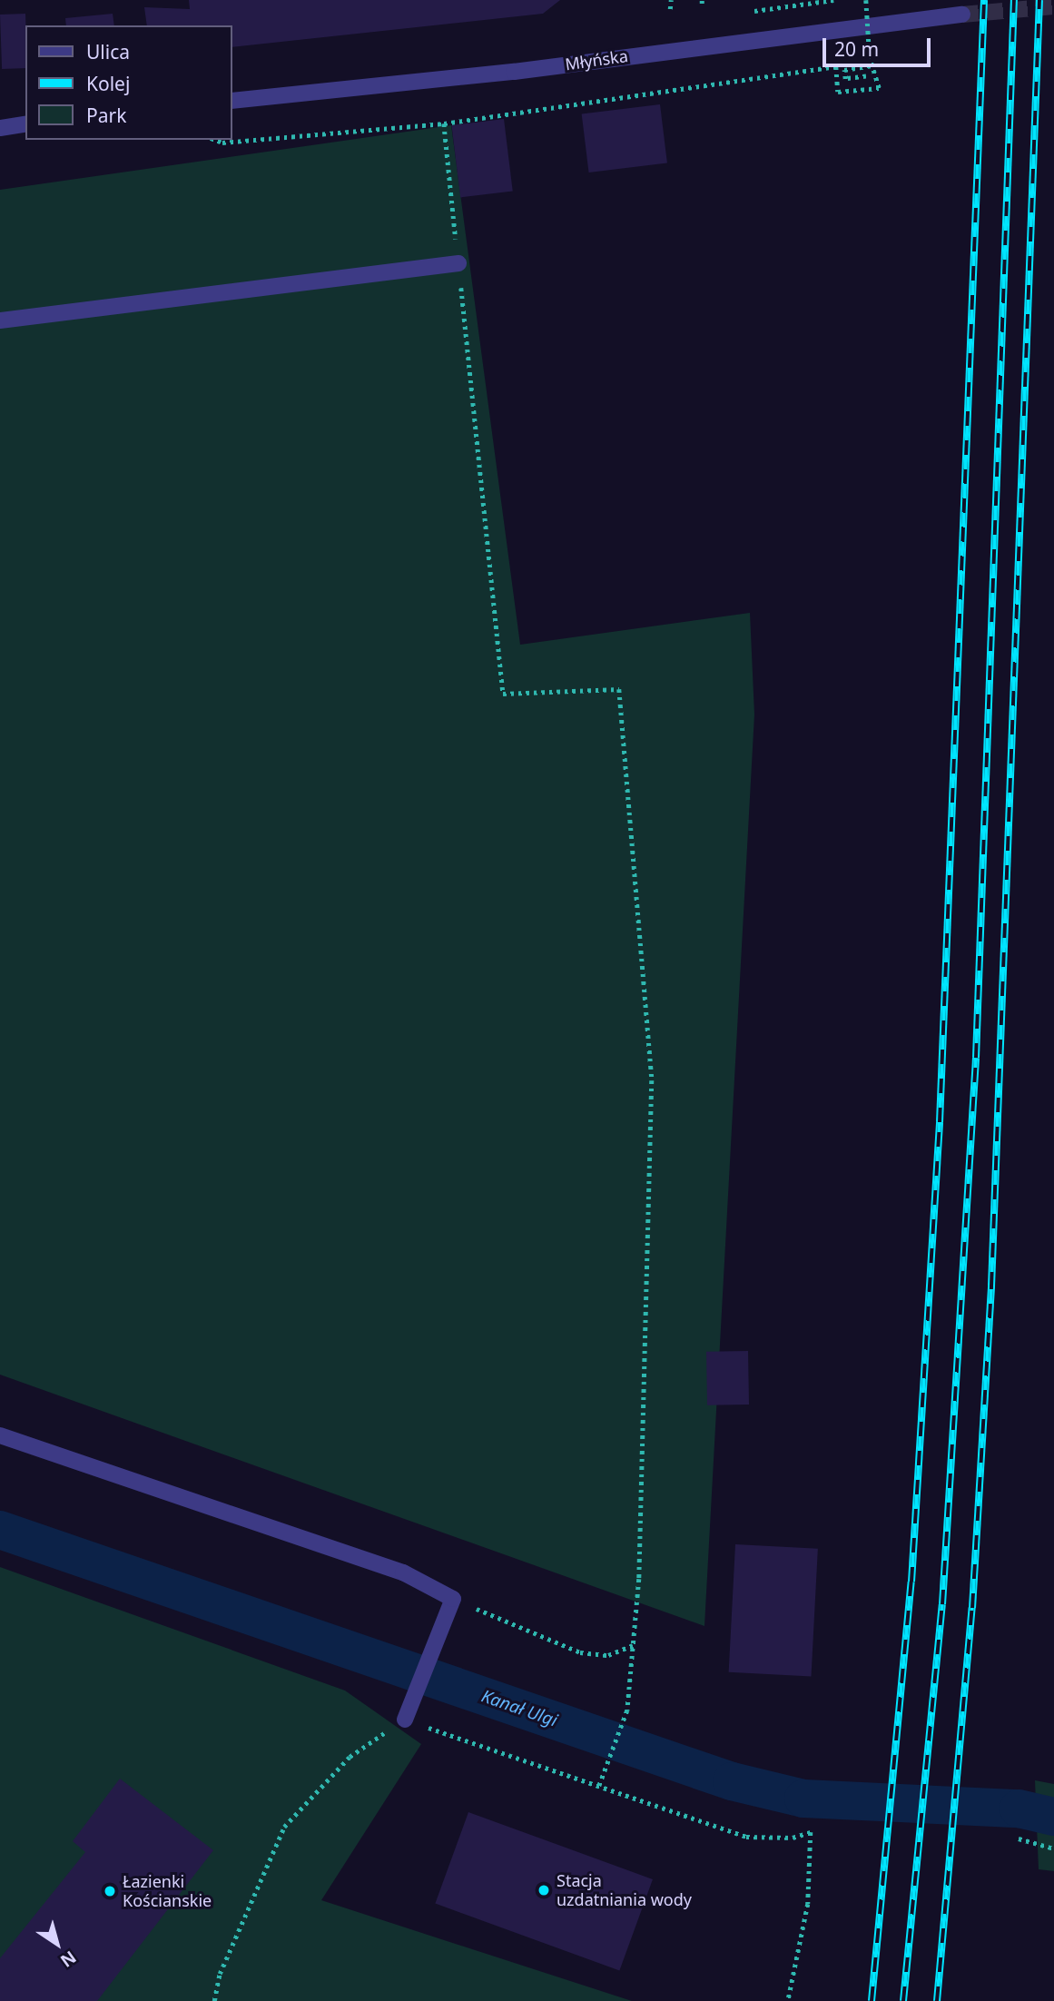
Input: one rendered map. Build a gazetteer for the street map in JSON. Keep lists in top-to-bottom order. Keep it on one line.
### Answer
{"streets":{"street":["Młyńska"]},"water":["Kanał Ulgi"],"places":["Stacja uzdatniania wody","Łazienki Kościanskie"],"legend":["Ulica","Kolej","Park"],"scale_bar":"20 m","north":"bottom right"}
